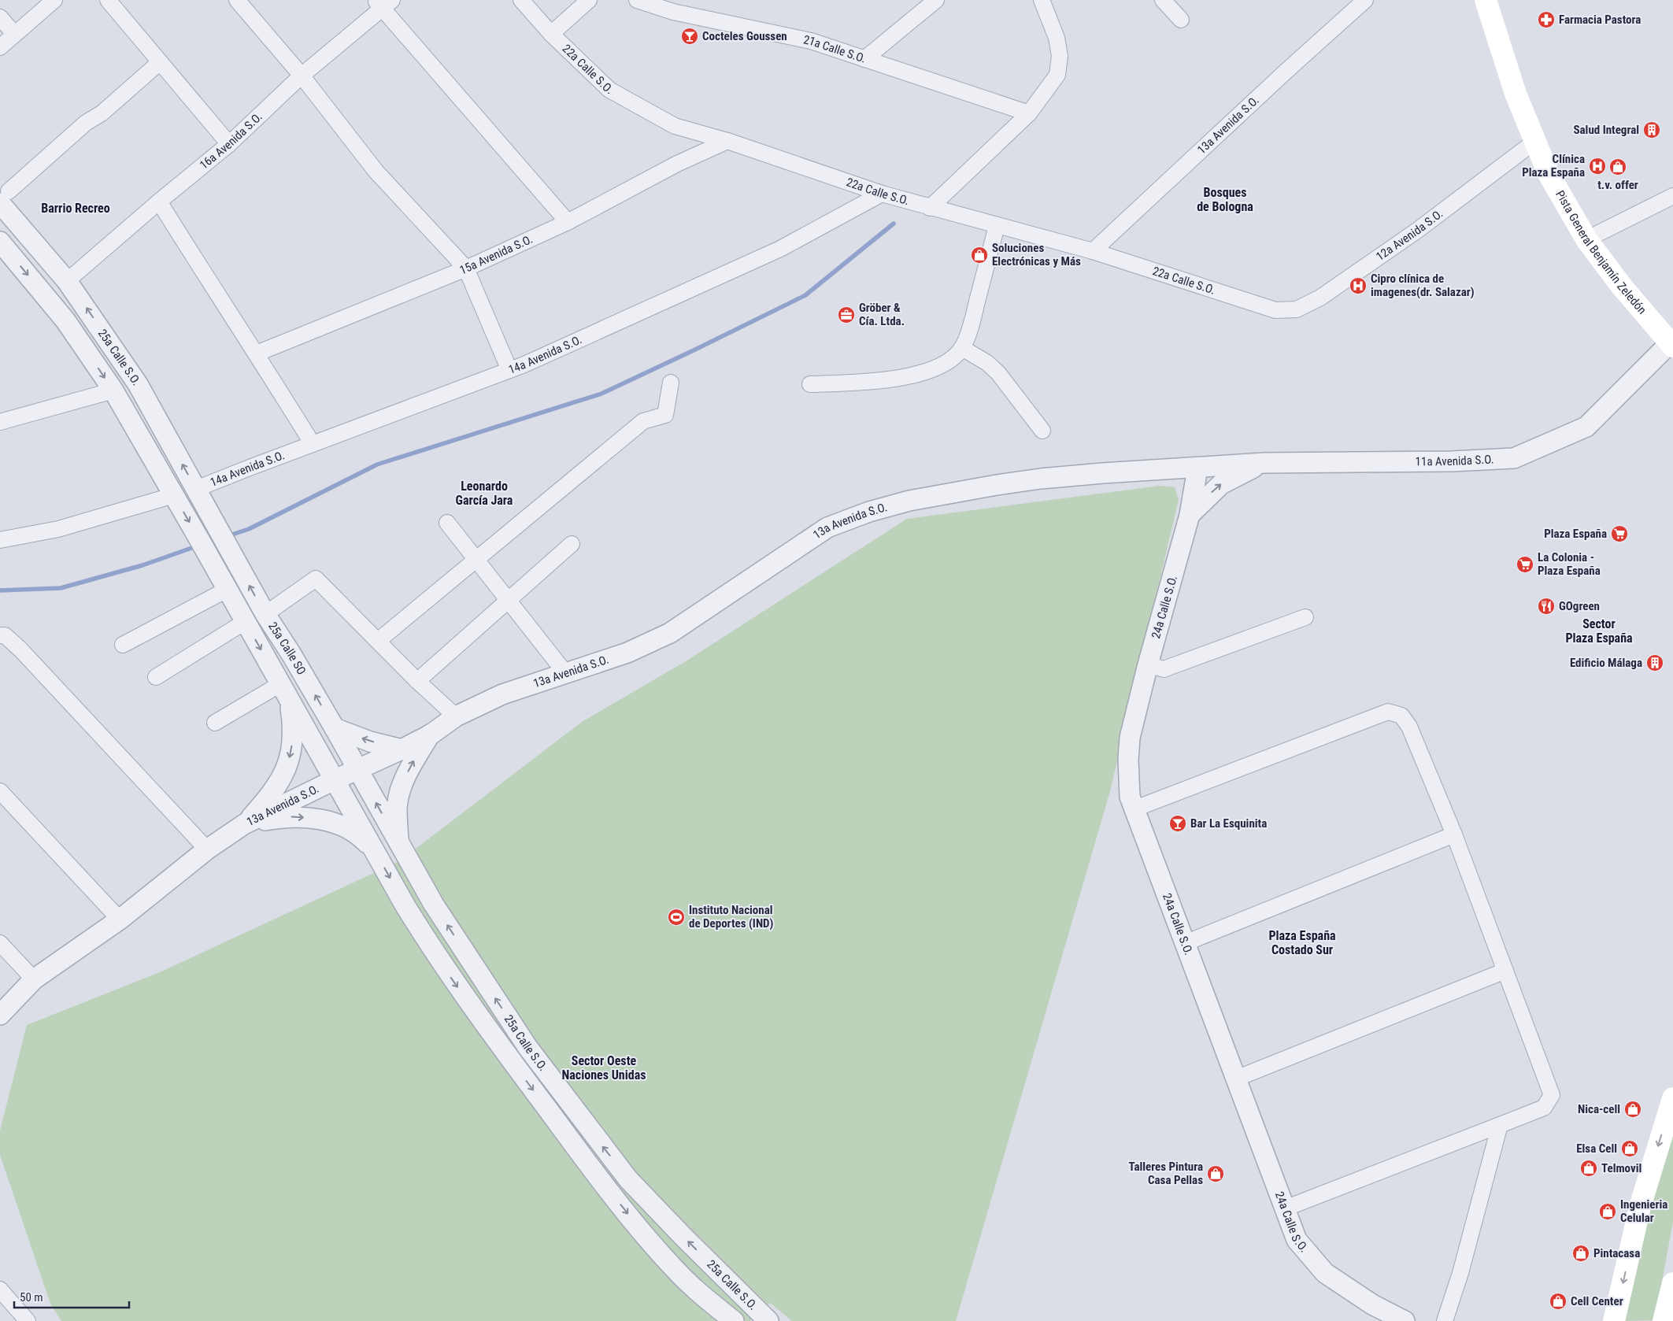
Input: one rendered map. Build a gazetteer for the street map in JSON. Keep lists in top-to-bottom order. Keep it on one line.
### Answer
{"streets":{"main road":["Pista General Benjamín Zeledón"],"street":["21a Calle S.O.","22a Calle S.O.","13a Avenida S.O.","16a Avenida S.O.","12a Avenida S.O.","15a Avenida S.O.","14a Avenida S.O.","25a Calle S.O.","11a Avenida S.O.","24a Calle S.O.","25a Calle SO"]},"crossings":[["22a Calle S.O.","13a Avenida S.O."],["22a Calle S.O.","12a Avenida S.O."],["22a Calle S.O.","15a Avenida S.O."],["22a Calle S.O.","14a Avenida S.O."],["13a Avenida S.O.","25a Calle S.O."],["13a Avenida S.O.","11a Avenida S.O."],["13a Avenida S.O.","24a Calle S.O."],["13a Avenida S.O.","25a Calle SO"],["16a Avenida S.O.","25a Calle S.O."],["12a Avenida S.O.","Pista General Benjamín Zeledón"],["Pista General Benjamín Zeledón","11a Avenida S.O."],["14a Avenida S.O.","25a Calle S.O."],["25a Calle S.O.","25a Calle SO"],["11a Avenida S.O.","24a Calle S.O."]],"districts":["Bosques de Bologna","Barrio Recreo","Leonardo García Jara","Sector Plaza España","Plaza España Costado Sur","Sector Oeste Naciones Unidas"],"places":{"pharmacy":["Farmacia Pastora"],"bar":["Cocteles Goussen","Bar La Esquinita"],"building":["Salud Integral","Edificio Málaga"],"hospital":["Clínica Plaza España","Cipro clínica de imagenes(dr. Salazar)"],"shop":["t.v. offer","Soluciones Electrónicas y Más","Nica-cell","Elsa Cell","Telmovil","Talleres Pintura Casa Pellas","Ingenieria Celular","Pintacasa","Cell Center"],"office":["Gröber & Cía. Ltda."],"supermarket":["Plaza España","La Colonia - Plaza España"],"restaurant":["GOgreen"],"sports":["Instituto Nacional de Deportes (IND)"]},"scale_bar":"50 m"}
